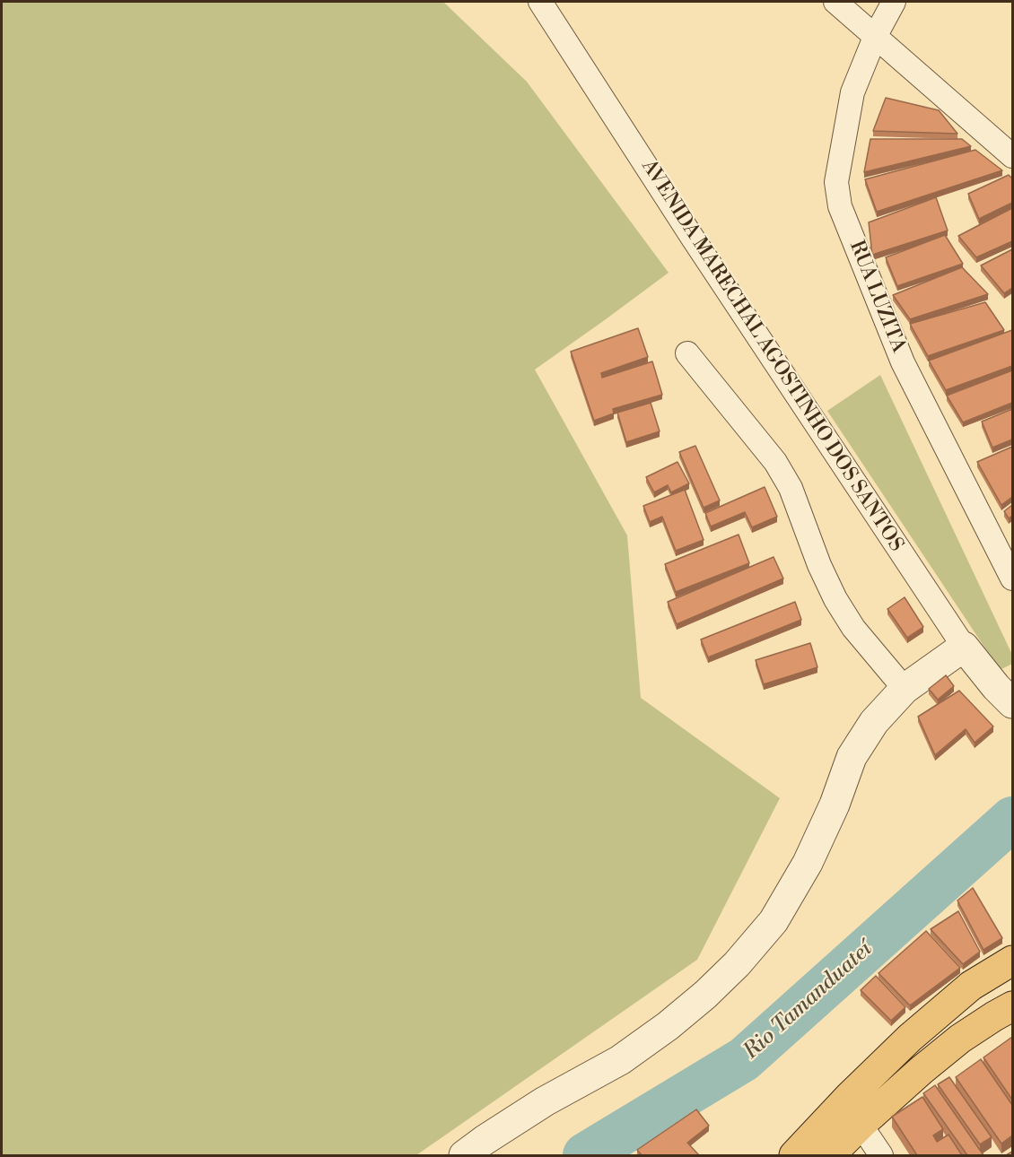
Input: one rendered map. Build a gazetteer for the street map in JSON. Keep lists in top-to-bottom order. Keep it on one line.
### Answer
{"streets":{"street":["RUA LUZITA","AVENIDA MARECHAL AGOSTINHO DOS SANTOS"]},"water":["Rio Tamanduateí"]}
